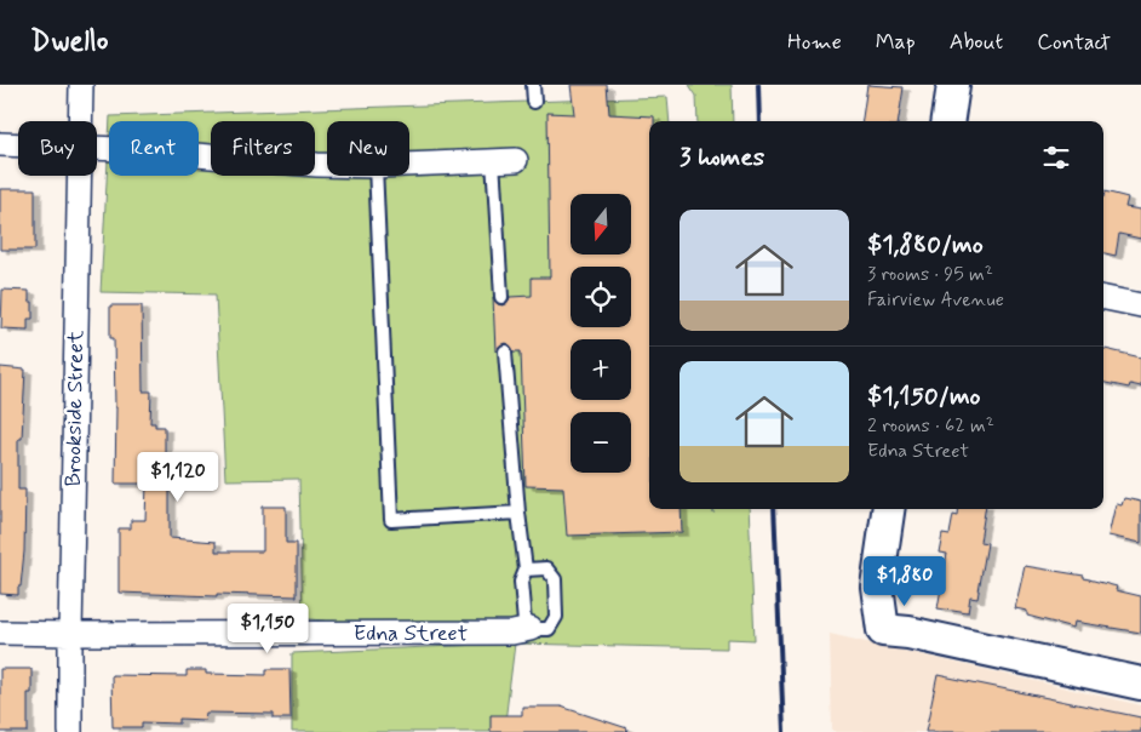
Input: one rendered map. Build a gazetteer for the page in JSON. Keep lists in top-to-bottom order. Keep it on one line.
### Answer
{"streets":{"street":["Brookside Street","Edna Street"]},"crossings":[["Brookside Street","Edna Street"]],"north":"bottom","page":{"header":"Dwello","nav":["Home","Map","About","Contact"],"chip":["Buy","Rent","Filters","New"],"heading":"3 homes","map_buttons":["+","−"],"list":[{"name":"$1,880/mo","note":"3 rooms · 95 m² · Fairview Avenue"},{"name":"$1,150/mo","note":"2 rooms · 62 m² · Edna Street"}],"price":["$1,120","$1,880","$1,150"]}}
